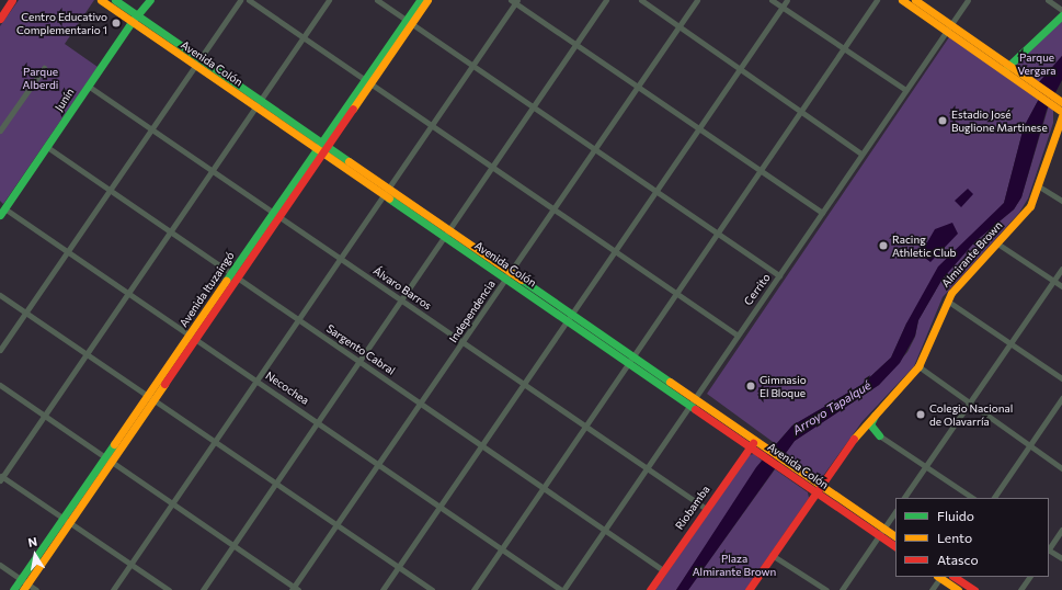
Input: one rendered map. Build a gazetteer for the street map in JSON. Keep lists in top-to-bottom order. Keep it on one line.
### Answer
{"streets":{"main road":["Avenida Colón","Junín","Almirante Brown","Avenida Ituzaingó","Riobamba"],"street":["Álvaro Barros","Cerrito","Independencia","Sargento Cabral","Necochea"]},"crossings":[["Avenida Colón","Junín"],["Avenida Colón","Almirante Brown"],["Avenida Colón","Avenida Ituzaingó"],["Avenida Colón","Cerrito"],["Avenida Colón","Independencia"],["Avenida Colón","Riobamba"],["Junín","Álvaro Barros"],["Junín","Sargento Cabral"],["Junín","Necochea"],["Álvaro Barros","Avenida Ituzaingó"],["Álvaro Barros","Cerrito"],["Álvaro Barros","Independencia"],["Álvaro Barros","Riobamba"],["Avenida Ituzaingó","Sargento Cabral"],["Avenida Ituzaingó","Necochea"],["Cerrito","Sargento Cabral"],["Cerrito","Necochea"],["Independencia","Sargento Cabral"],["Independencia","Necochea"],["Sargento Cabral","Riobamba"]],"water":["Arroyo Tapalqué"],"parks":["Parque Vergara","Parque Alberdi","Plaza Almirante Brown"],"places":["Centro Educativo Complementario 1","Estadio José Buglione Martinese","Racing Athletic Club","Gimnasio El Bloque","Colegio Nacional de Olavarría"],"legend":["Fluido","Lento","Atasco"],"north":"top"}
